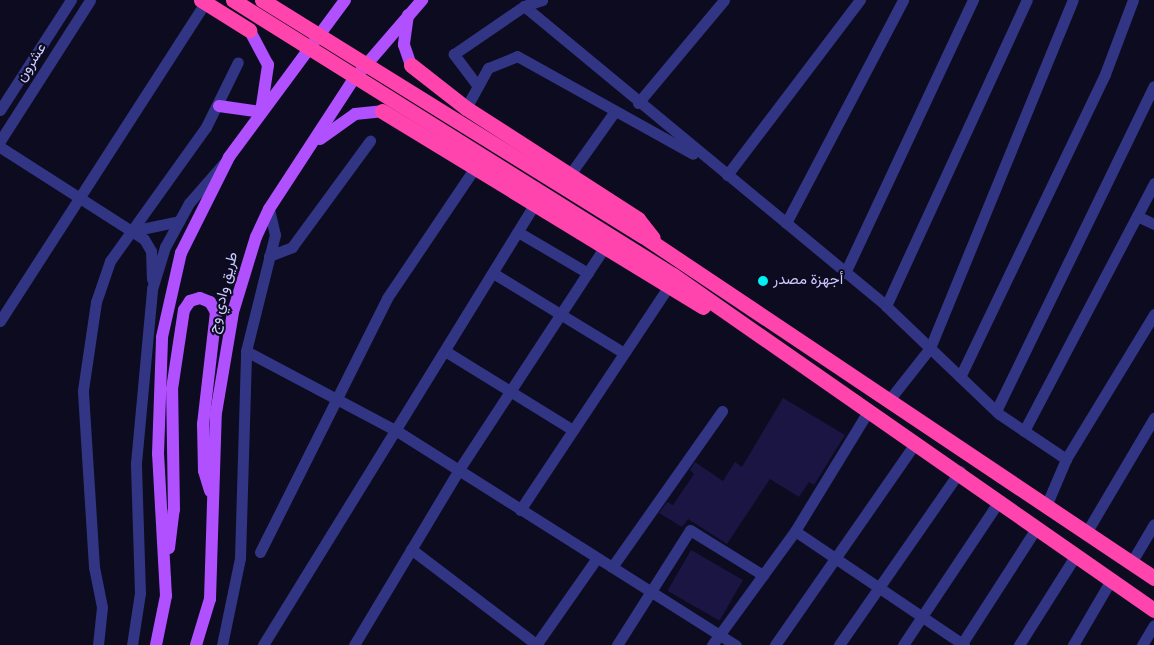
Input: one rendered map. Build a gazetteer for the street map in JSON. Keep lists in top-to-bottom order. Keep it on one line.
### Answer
{"streets":{"main road":["طريق وادي وج"],"street":["عشرون"]},"places":["أجهزة مصدر"]}
